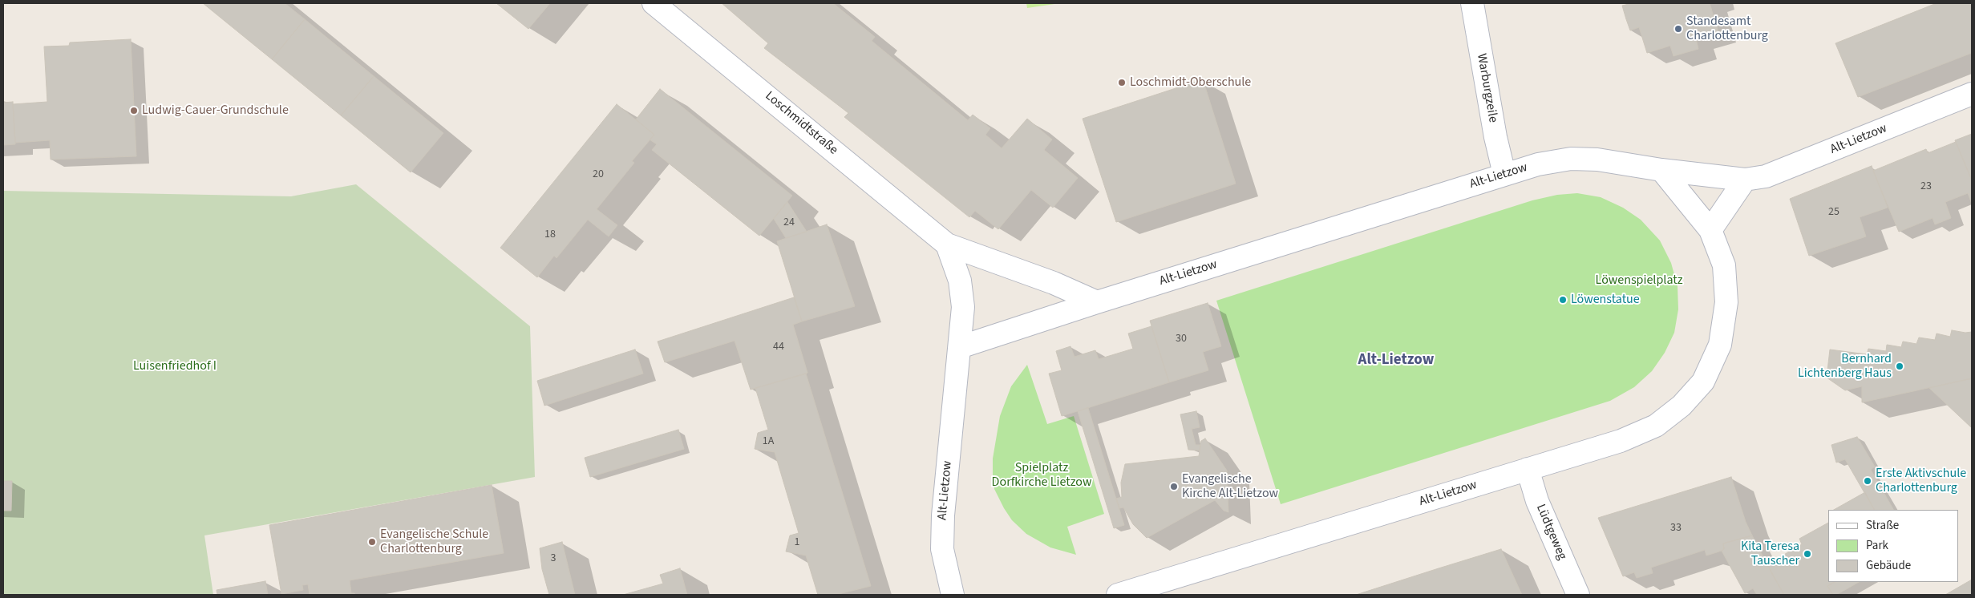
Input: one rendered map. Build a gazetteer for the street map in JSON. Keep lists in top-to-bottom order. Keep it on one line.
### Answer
{"streets":{"street":["Warburgzeile","Loschmidtstraße","Alt-Lietzow","Lüdtgeweg"]},"crossings":[["Warburgzeile","Alt-Lietzow"],["Loschmidtstraße","Alt-Lietzow"],["Alt-Lietzow","Lüdtgeweg"]],"districts":["Alt-Lietzow"],"parks":["Löwenspielplatz","Luisenfriedhof I","Spielplatz Dorfkirche Lietzow"],"places":["Standesamt Charlottenburg","Loschmidt-Oberschule","Ludwig-Cauer-Grundschule","Löwenstatue","Bernhard Lichtenberg Haus","Erste Aktivschule Charlottenburg","Evangelische Kirche Alt-Lietzow","Evangelische Schule Charlottenburg","Kita Teresa Tauscher"],"house_numbers":["20","23","25","24","18","30","44","1A","33","1","3"],"legend":["Straße","Park","Gebäude"]}
